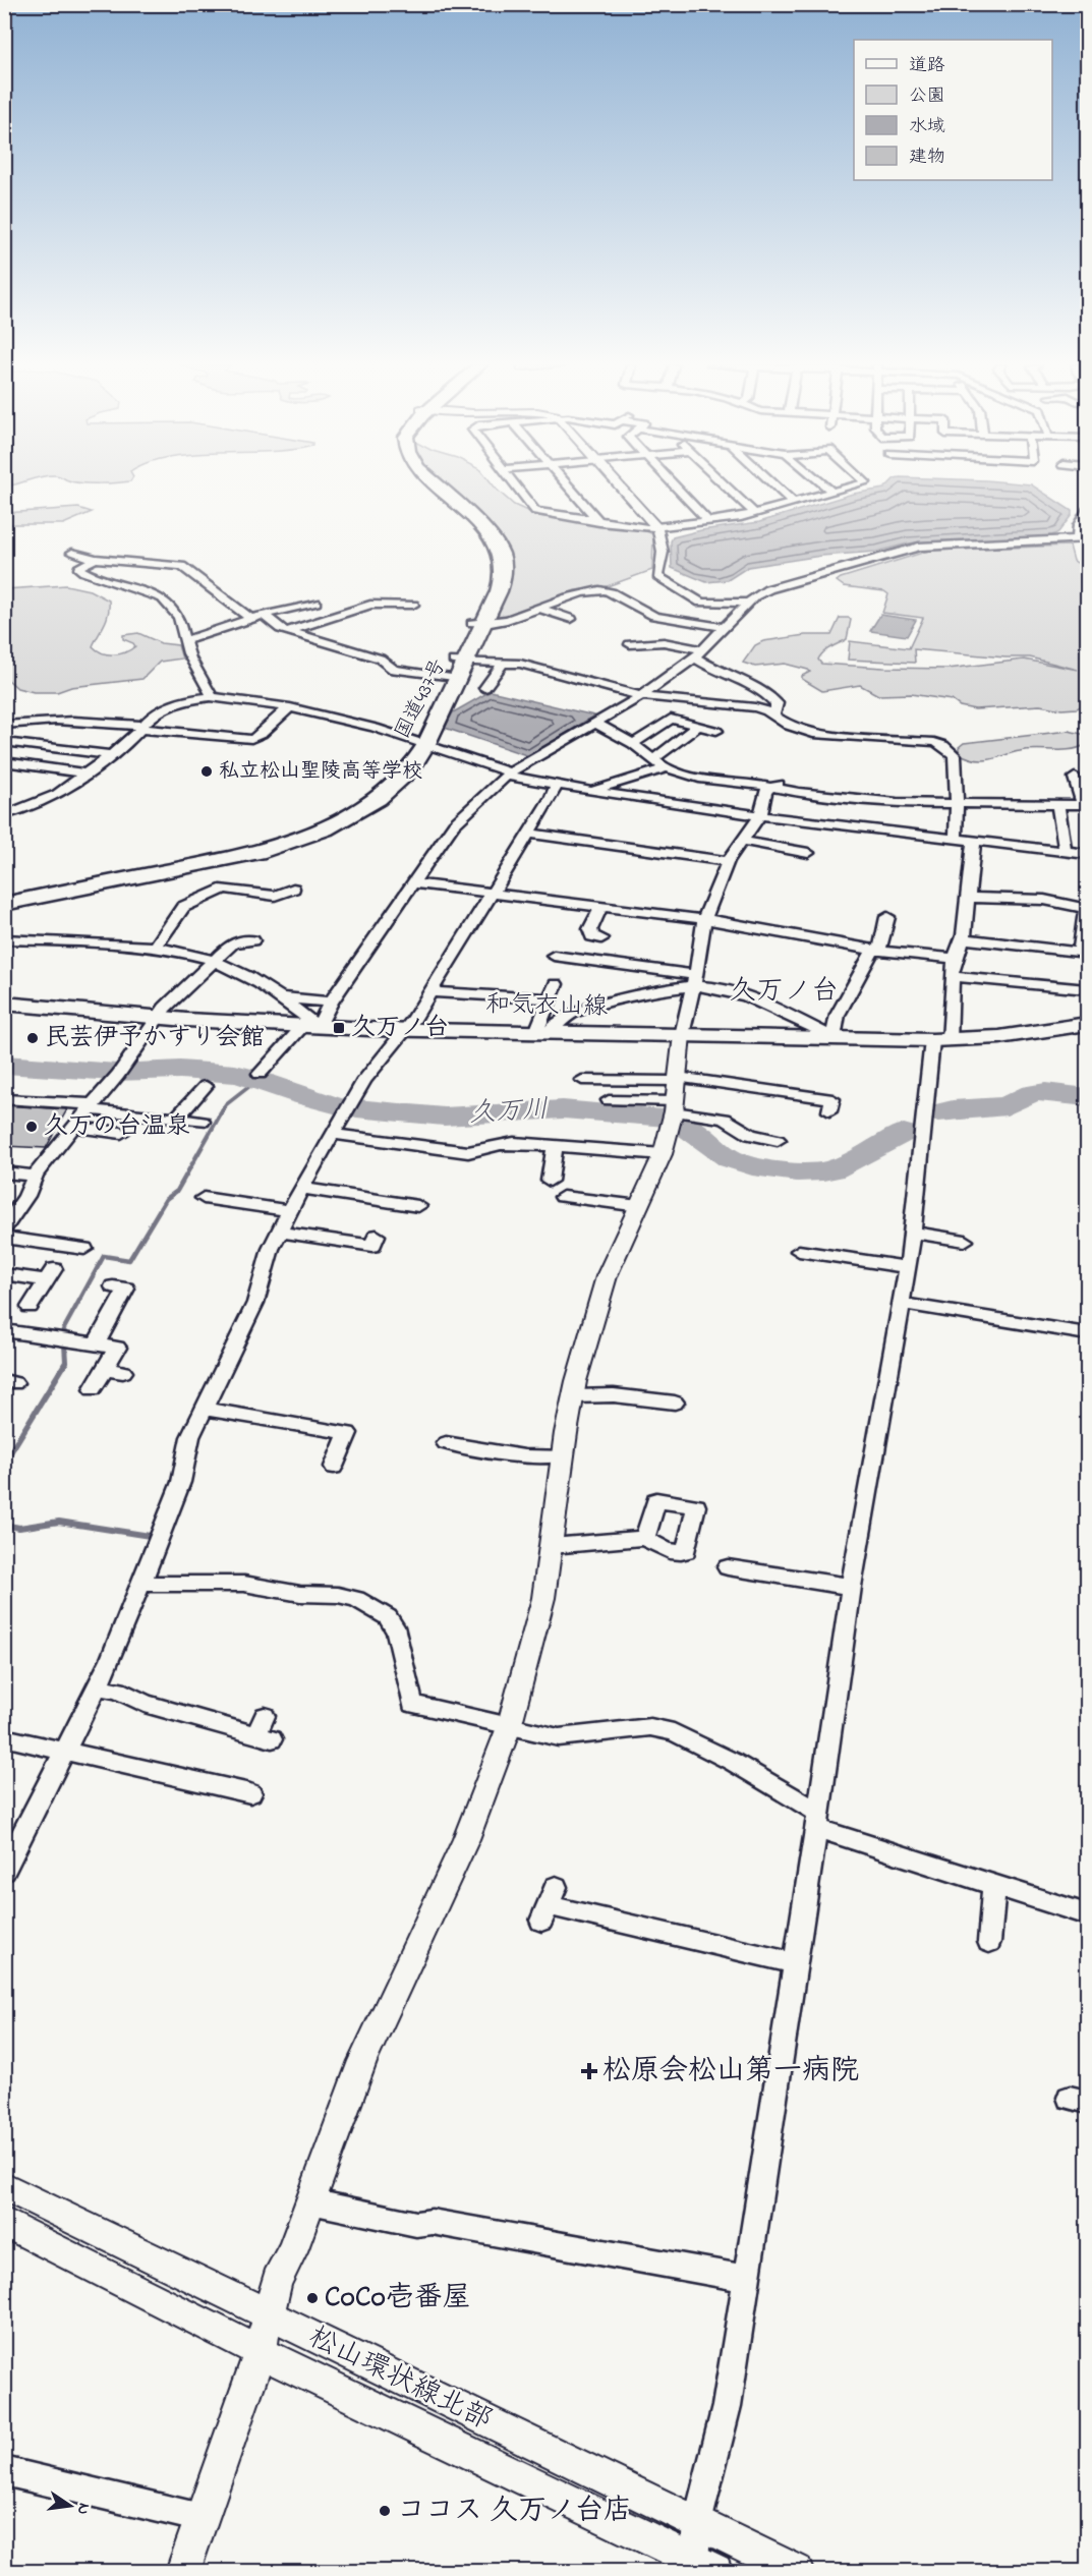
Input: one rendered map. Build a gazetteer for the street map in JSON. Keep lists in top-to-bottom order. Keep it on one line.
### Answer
{"streets":{"highway":["国道437号"],"main road":["和気衣山線"],"street":["松山環状線北部"]},"districts":["久万ノ台"],"water":["久万川"],"places":{"other":["私立松山聖陵高等学校","民芸伊予かすり会館","久万の台温泉","CoCo壱番屋","ココス 久万ノ台店"],"transit":["久万ノ台"],"health":["松原会松山第一病院"]},"legend":["道路","公園","水域","建物"],"north":"right"}
